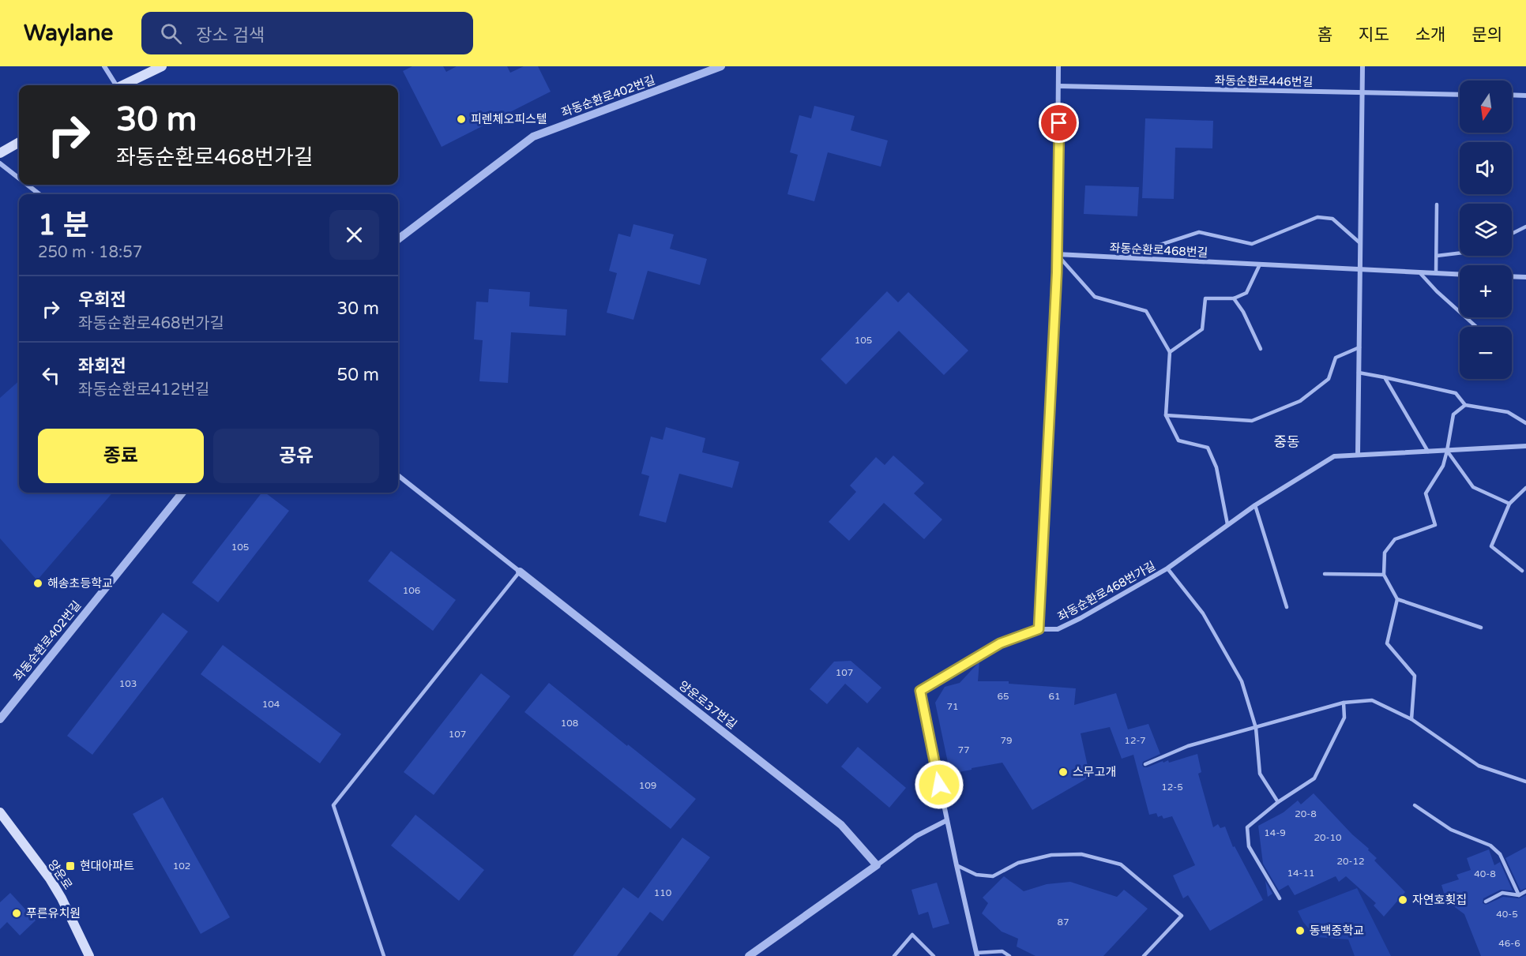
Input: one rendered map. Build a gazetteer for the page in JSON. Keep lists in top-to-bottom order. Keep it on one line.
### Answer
{"streets":{"main road":["양운로"],"street":["좌동순환로446번길","좌동순환로402번길","좌동순환로468번길","좌동순환로468번가길","양운로37번길"]},"districts":["중동"],"places":{"other":["피렌체오피스텔","해송초등학교","스무고개","자연호횟집","푸른유치원","동백중학교"],"transit":["현대아파트"]},"house_numbers":["105","105","106","107","103","65","61","104","71","108","107","79","12-7","77","109","12-5","20-8","14-9","20-10","20-12","102","14-11","40-8","110","40-5","87","46-6"],"north":"bottom","page":{"header":"Waylane","search":"장소 검색","nav":["홈","지도","소개","문의"],"map_buttons":["+","−"],"turn":["30 m","좌동순환로468번가길"],"heading":["1 분","250 m · 18:57"],"list":[{"name":"우회전","note":"좌동순환로468번가길","value":"30 m"},{"name":"좌회전","note":"좌동순환로412번길","value":"50 m"}],"buttons":["종료","공유"]}}
